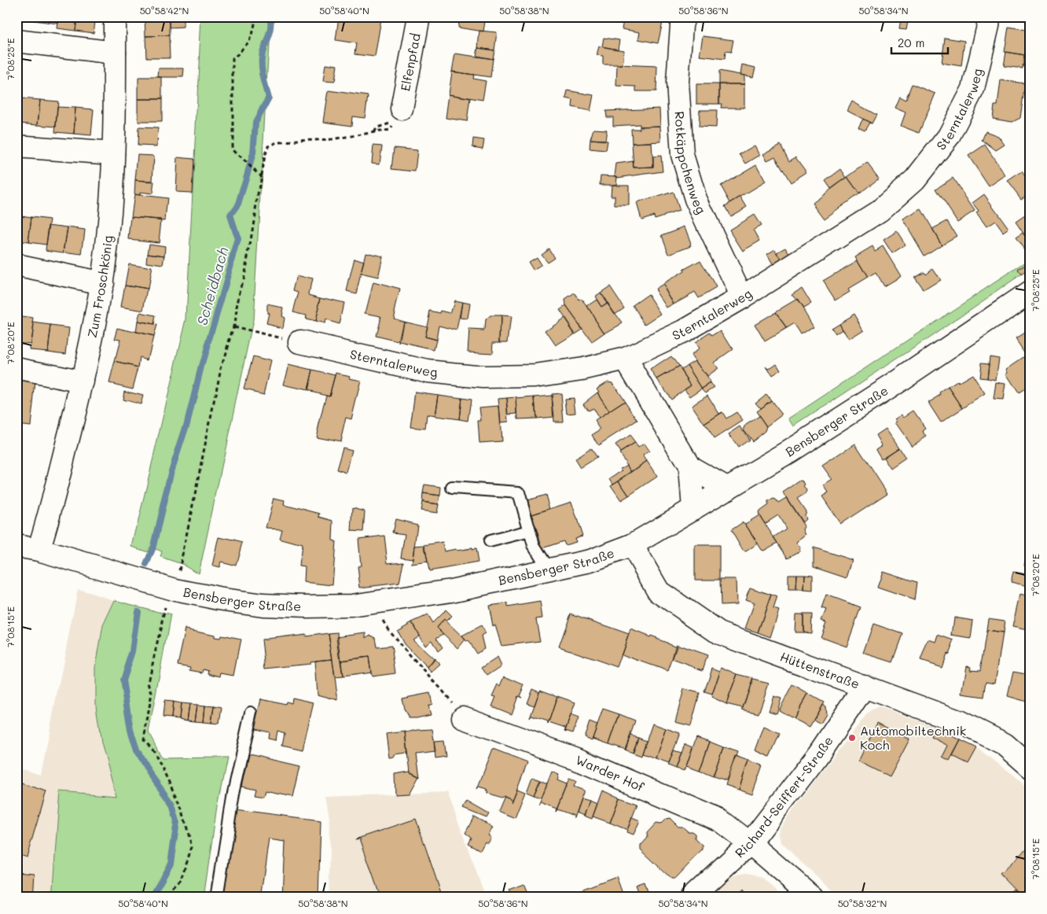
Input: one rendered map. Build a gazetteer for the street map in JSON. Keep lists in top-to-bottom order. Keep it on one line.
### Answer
{"streets":{"street":["Elfenpfad","Sterntalerweg","Rotkäppchenweg","Zum Froschkönig","Bensberger Straße","Hüttenstraße","Warder Hof","Richard-Seiffert-Straße"]},"crossings":[["Sterntalerweg","Rotkäppchenweg"],["Zum Froschkönig","Bensberger Straße"],["Bensberger Straße","Hüttenstraße"],["Hüttenstraße","Richard-Seiffert-Straße"],["Warder Hof","Richard-Seiffert-Straße"]],"water":["Scheidbach"],"places":["Automobiltechnik Koch"],"scale_bar":"20 m","coordinates":["50°58'42\"N","50°58'40\"N","50°58'38\"N","50°58'36\"N","50°58'34\"N","7°08'25\"E","7°08'20\"E","7°08'15\"E","50°58'32\"N"]}
